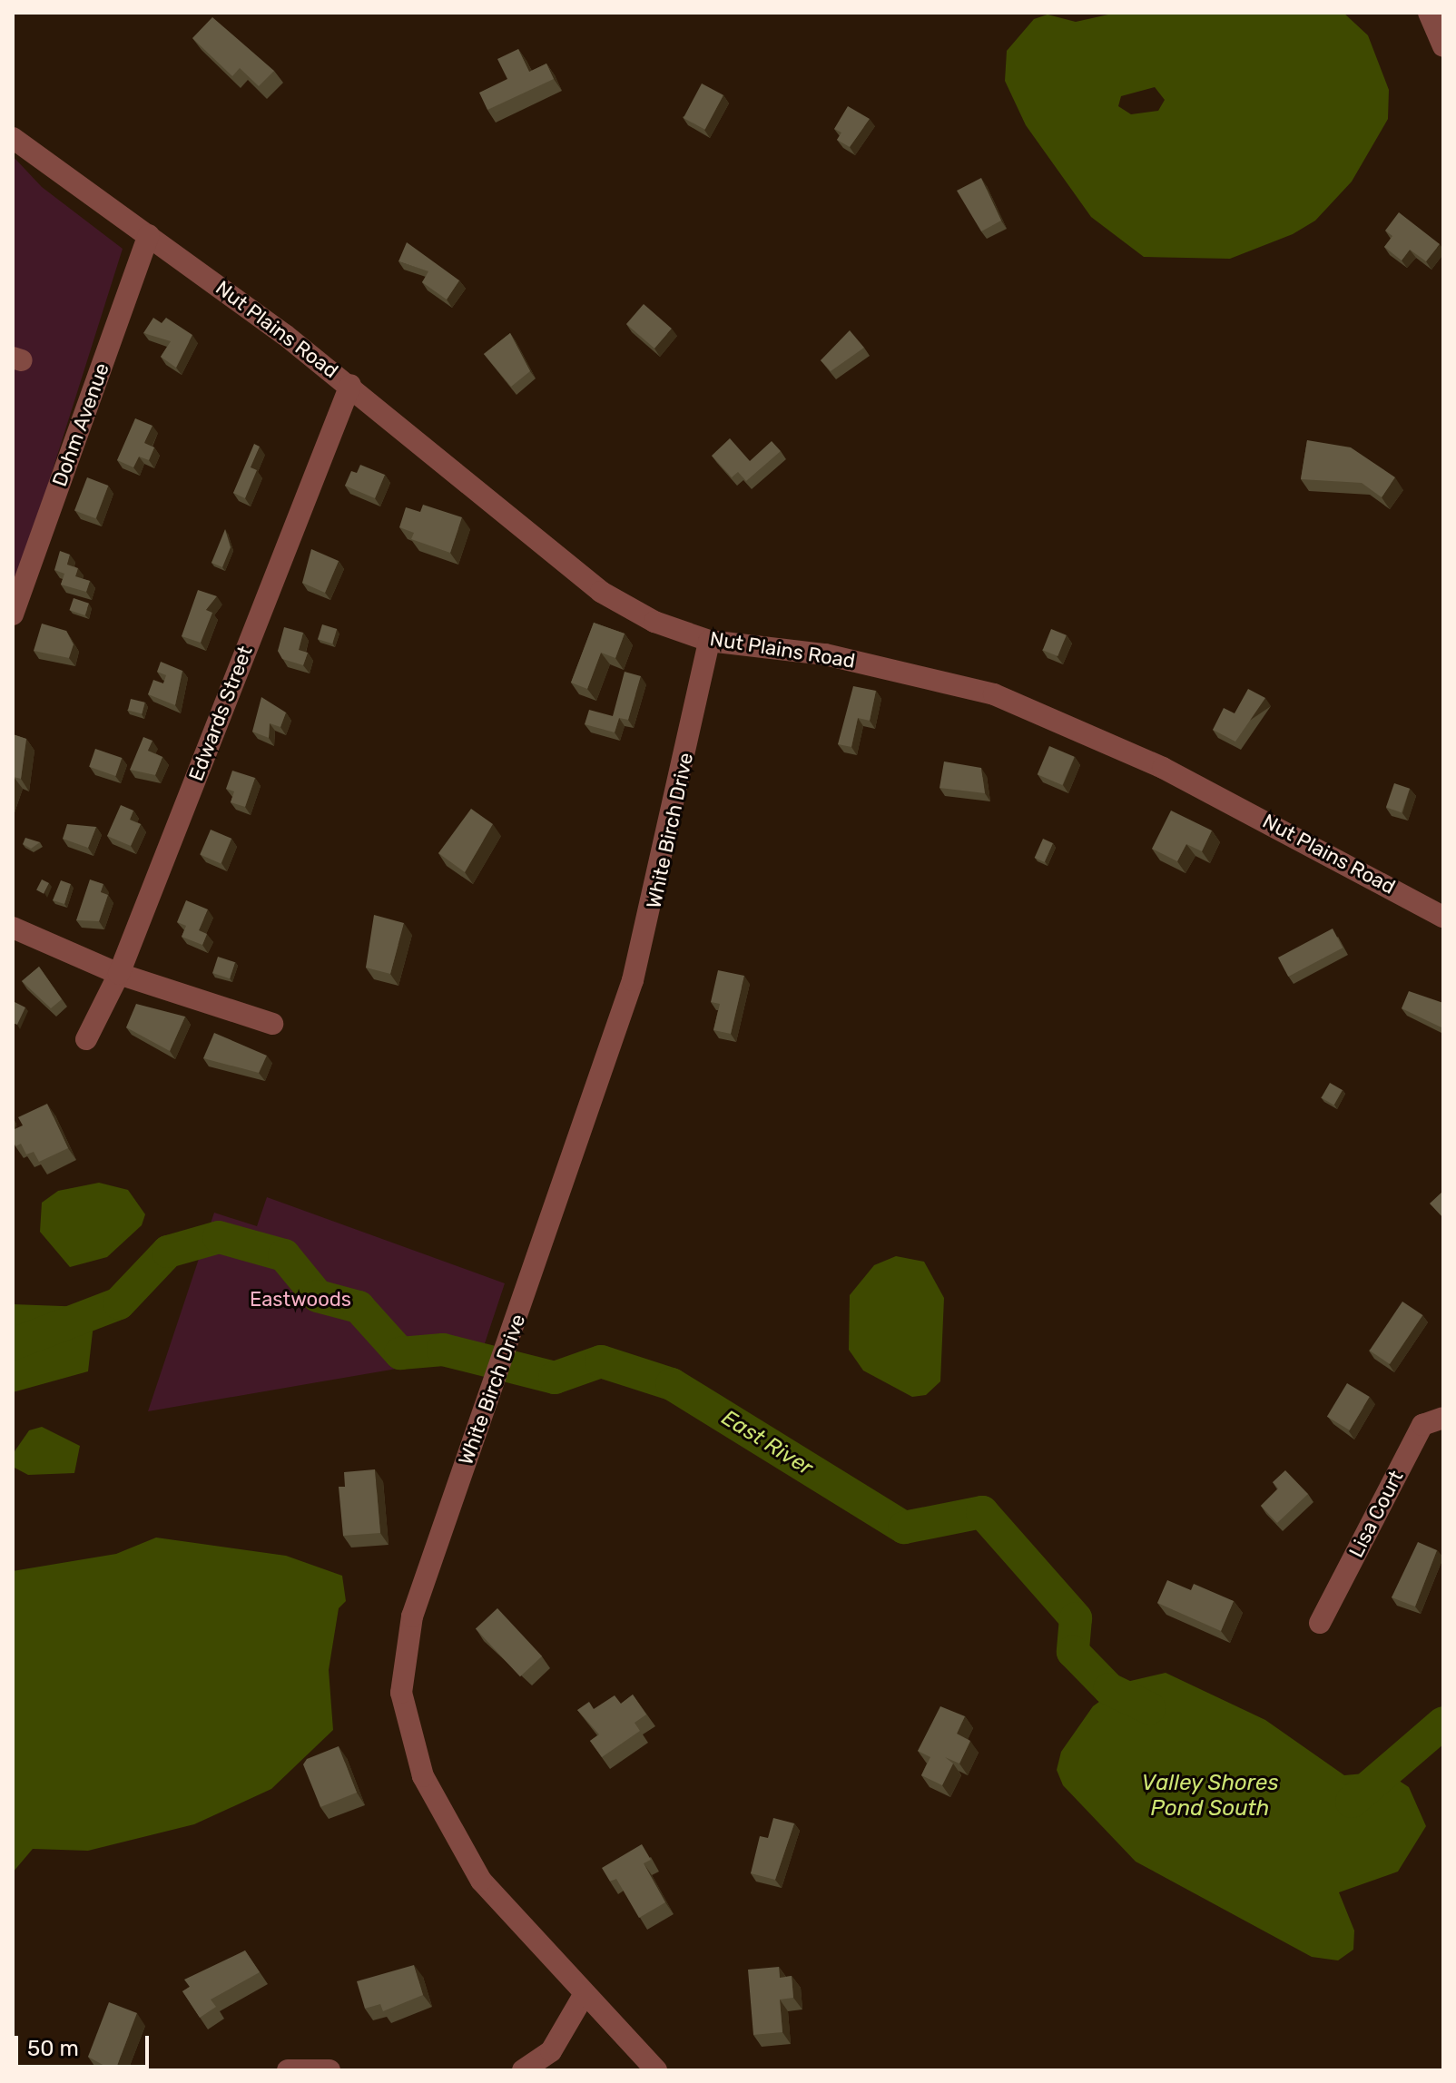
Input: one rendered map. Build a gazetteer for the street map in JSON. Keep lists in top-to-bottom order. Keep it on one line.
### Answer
{"streets":{"street":["Nut Plains Road","Dohm Avenue","Edwards Street","White Birch Drive","Lisa Court"]},"crossings":[["Nut Plains Road","Dohm Avenue"],["Nut Plains Road","Edwards Street"],["Nut Plains Road","White Birch Drive"]],"water":["East River","Valley Shores Pond South"],"parks":["Eastwoods"],"scale_bar":"50 m"}
